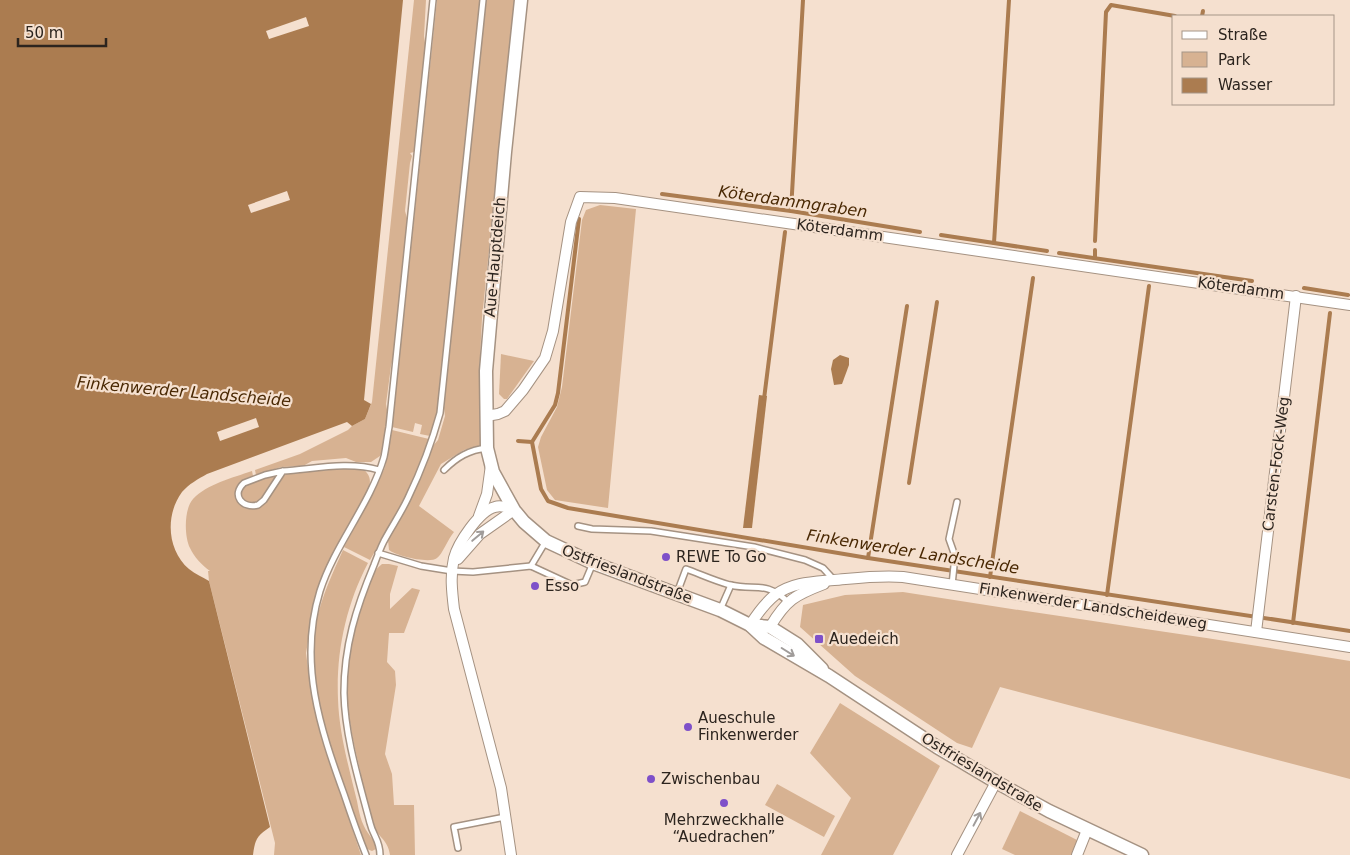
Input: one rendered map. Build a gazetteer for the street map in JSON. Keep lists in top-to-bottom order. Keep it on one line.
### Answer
{"streets":{"street":["Köterdamm","Aue-Hauptdeich","Carsten-Fock-Weg","Ostfrieslandstraße","Finkenwerder Landscheideweg"]},"crossings":[["Köterdamm","Aue-Hauptdeich"],["Köterdamm","Carsten-Fock-Weg"],["Aue-Hauptdeich","Ostfrieslandstraße"],["Carsten-Fock-Weg","Finkenwerder Landscheideweg"],["Ostfrieslandstraße","Finkenwerder Landscheideweg"]],"water":["Köterdammgraben","Finkenwerder Landscheide"],"places":{"other":["REWE To Go","Esso","Aueschule Finkenwerder","Zwischenbau","Mehrzweckhalle “Auedrachen”"],"transit":["Auedeich"]},"legend":["Straße","Park","Wasser"],"scale_bar":"50 m"}
